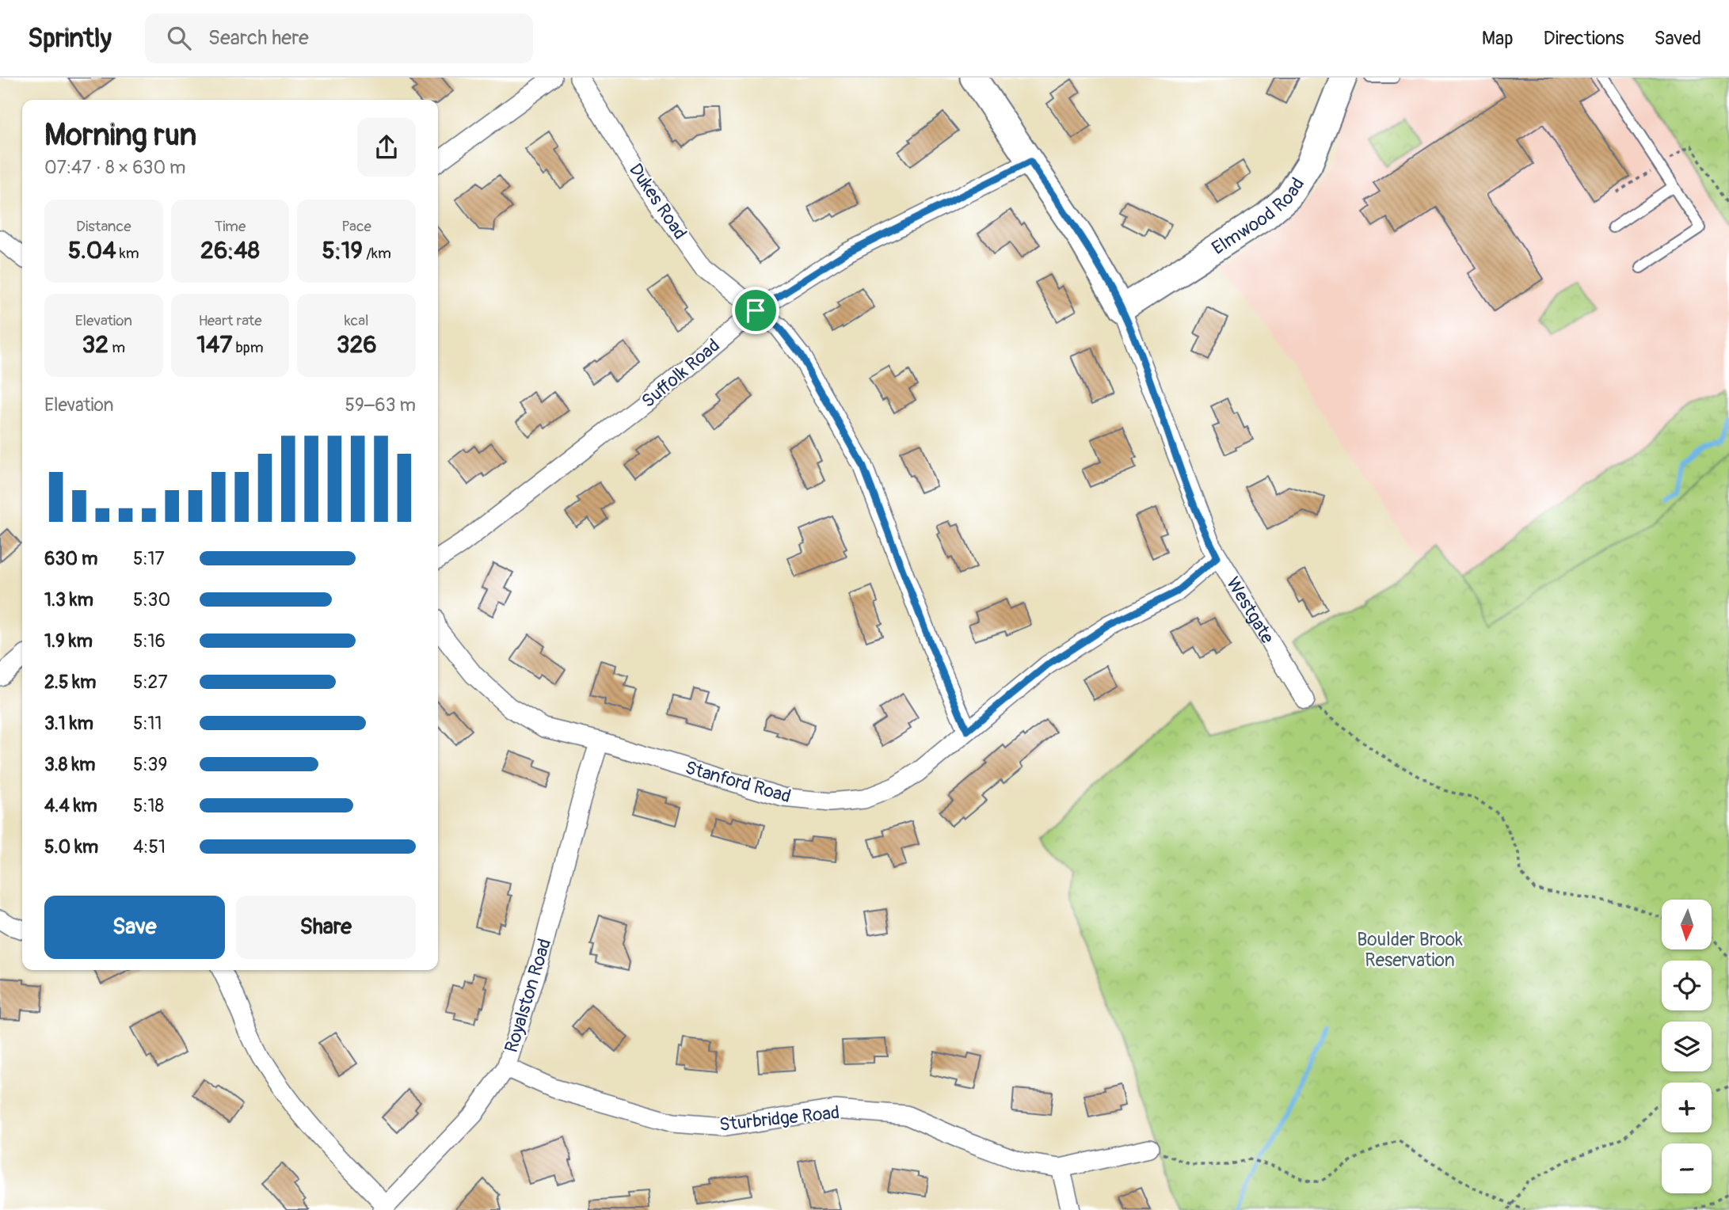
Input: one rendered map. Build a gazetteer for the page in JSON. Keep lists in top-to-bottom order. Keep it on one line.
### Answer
{"streets":{"street":["Dukes Road","Elmwood Road","Suffolk Road","Westgate","Stanford Road","Royalston Road","Sturbridge Road"]},"crossings":[["Dukes Road","Suffolk Road"],["Dukes Road","Stanford Road"],["Elmwood Road","Westgate"],["Suffolk Road","Westgate"],["Westgate","Stanford Road"],["Stanford Road","Royalston Road"],["Royalston Road","Sturbridge Road"]],"parks":["Boulder Brook Reservation"],"north":"bottom","page":{"header":"Sprintly","search":"Search here","nav":["Map","Directions","Saved"],"heading":["Morning run","07:47 · 8 × 630 m"],"stats":[["Distance","5.04 km"],["Time","26:48"],["Pace","5:19 /km"],["Elevation","32 m"],["Heart rate","147 bpm"],["kcal","326"]],"chart":["Elevation","59–63 m"],"list":[{"name":"630 m","note":"5:17"},{"name":"1.3 km","note":"5:30"},{"name":"1.9 km","note":"5:16"},{"name":"2.5 km","note":"5:27"},{"name":"3.1 km","note":"5:11"},{"name":"3.8 km","note":"5:39"},{"name":"4.4 km","note":"5:18"},{"name":"5.0 km","note":"4:51"}],"buttons":["Save","Share"],"map_buttons":["+","−"]}}
